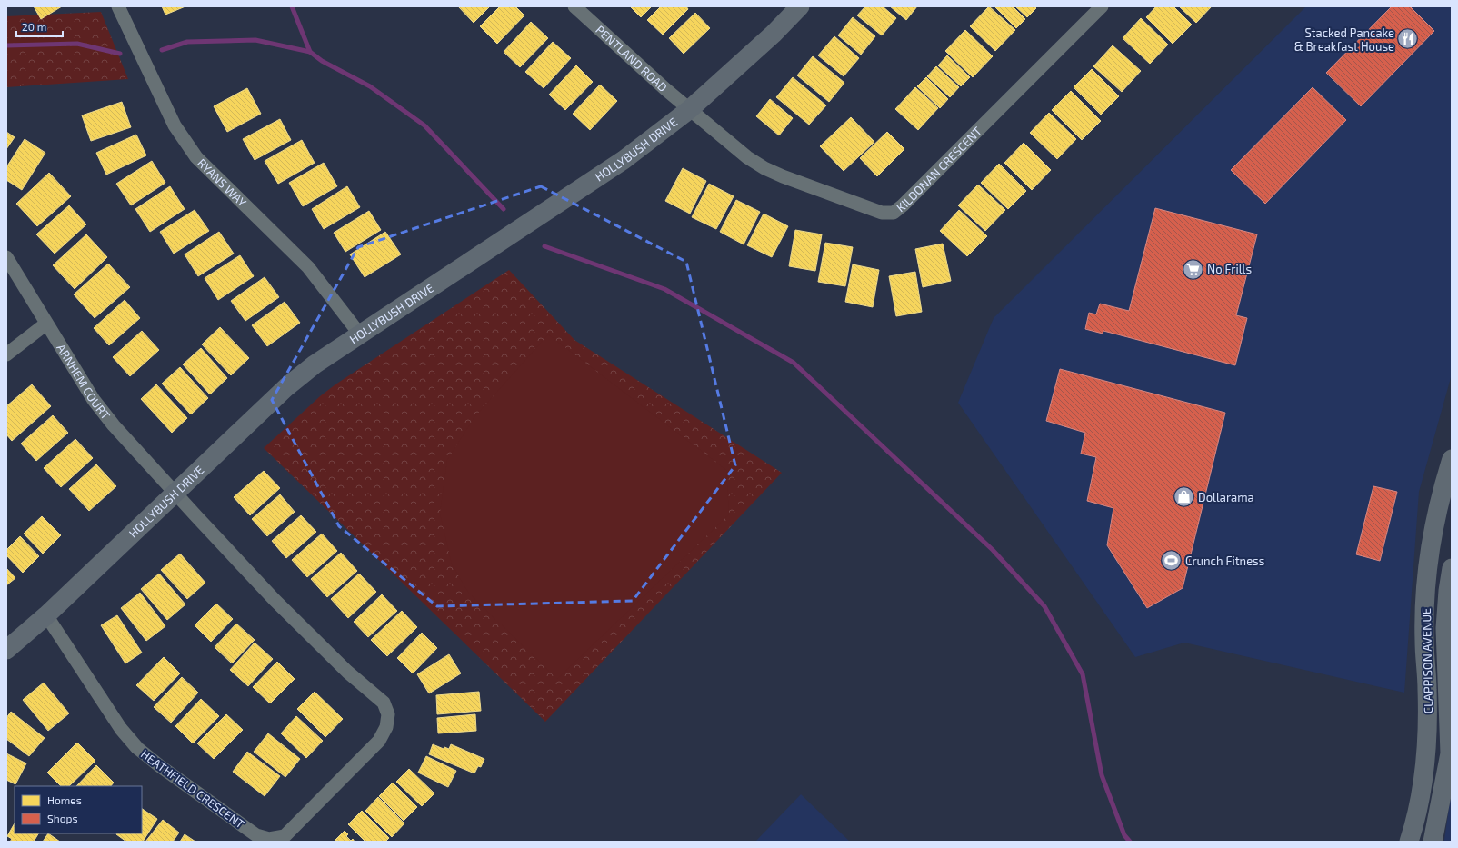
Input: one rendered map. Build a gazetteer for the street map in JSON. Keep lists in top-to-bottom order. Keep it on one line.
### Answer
{"streets":{"street":["PENTLAND ROAD","HOLLYBUSH DRIVE","KILDONAN CRESCENT","RYANS WAY","ARNHEM COURT","CLAPPISON AVENUE","HEATHFIELD CRESCENT"]},"crossings":[["PENTLAND ROAD","HOLLYBUSH DRIVE"],["PENTLAND ROAD","KILDONAN CRESCENT"],["HOLLYBUSH DRIVE","KILDONAN CRESCENT"],["HOLLYBUSH DRIVE","RYANS WAY"],["HOLLYBUSH DRIVE","ARNHEM COURT"],["HOLLYBUSH DRIVE","HEATHFIELD CRESCENT"],["ARNHEM COURT","HEATHFIELD CRESCENT"]],"places":{"restaurant":["Stacked Pancake & Breakfast House"],"supermarket":["No Frills"],"shop":["Dollarama"],"sports":["Crunch Fitness"]},"legend":["Homes","Shops"],"scale_bar":"20 m"}
